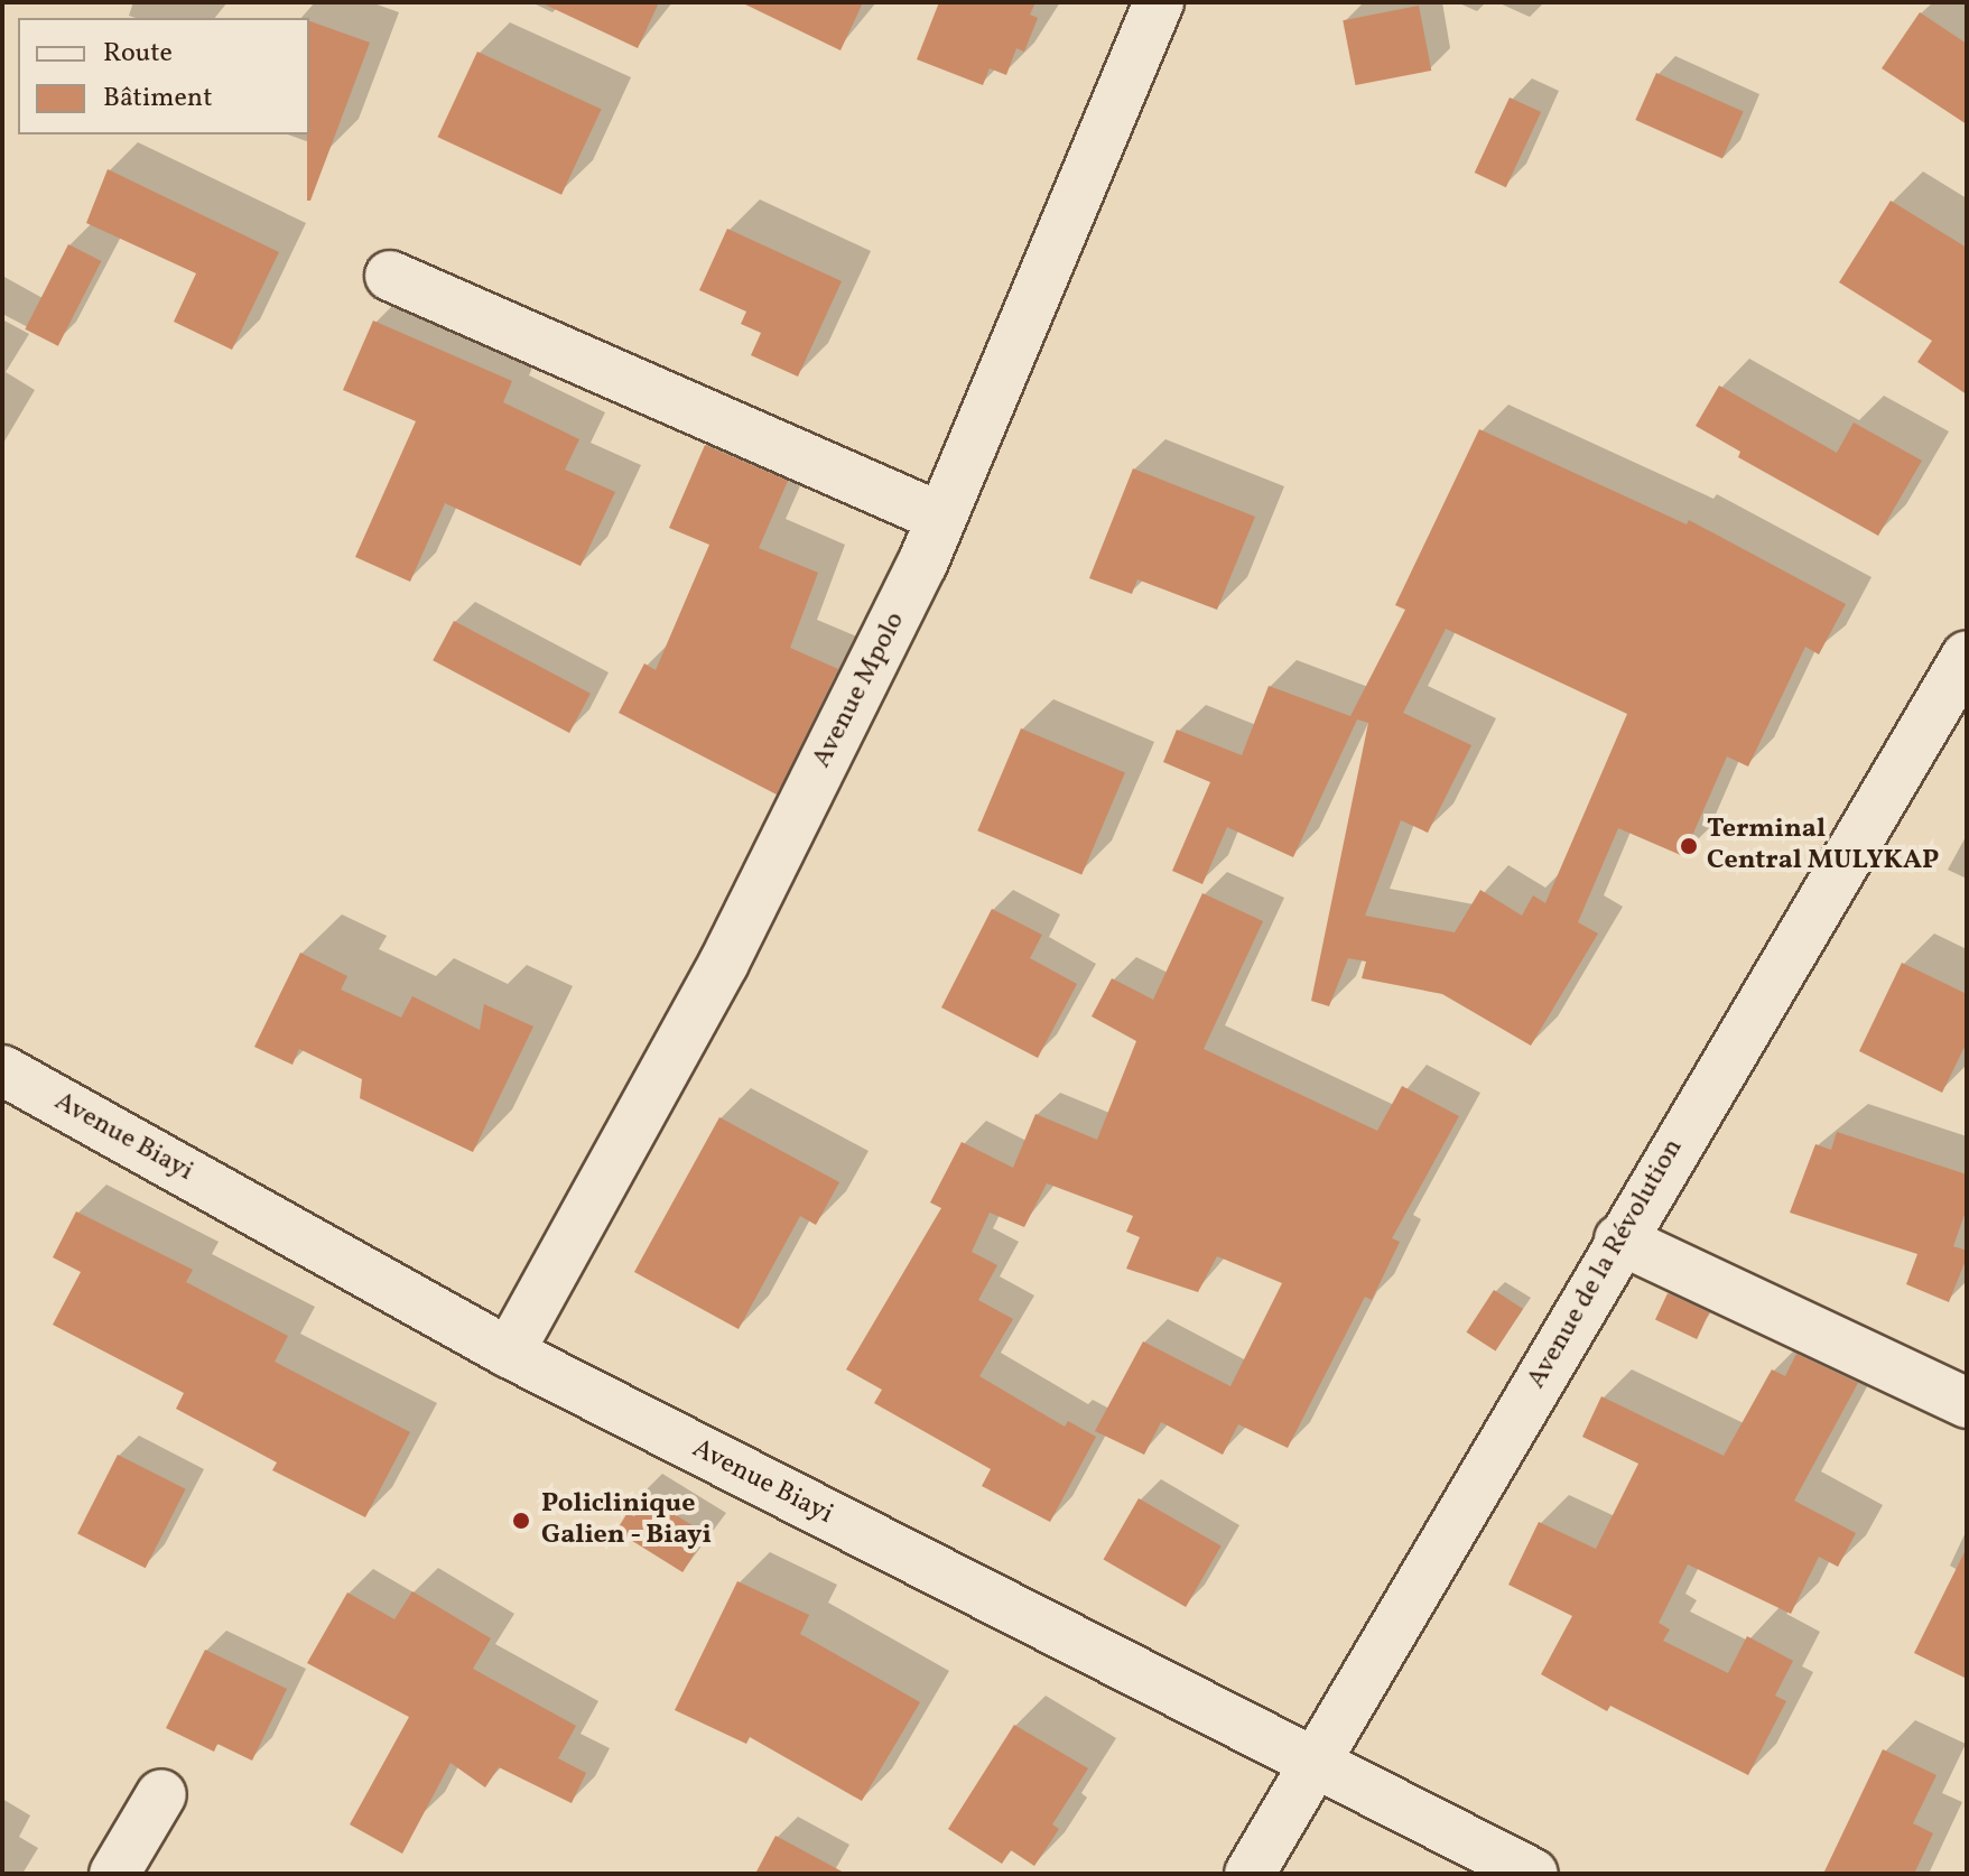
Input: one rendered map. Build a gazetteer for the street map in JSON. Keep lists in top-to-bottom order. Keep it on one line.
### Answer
{"streets":{"street":["Avenue Mpolo","Avenue Biayi","Avenue de la Révolution"]},"crossings":[["Avenue Mpolo","Avenue Biayi"],["Avenue Biayi","Avenue de la Révolution"]],"places":["Terminal Central MULYKAP","Policlinique Galien - Biayi"],"legend":["Route","Bâtiment"]}
